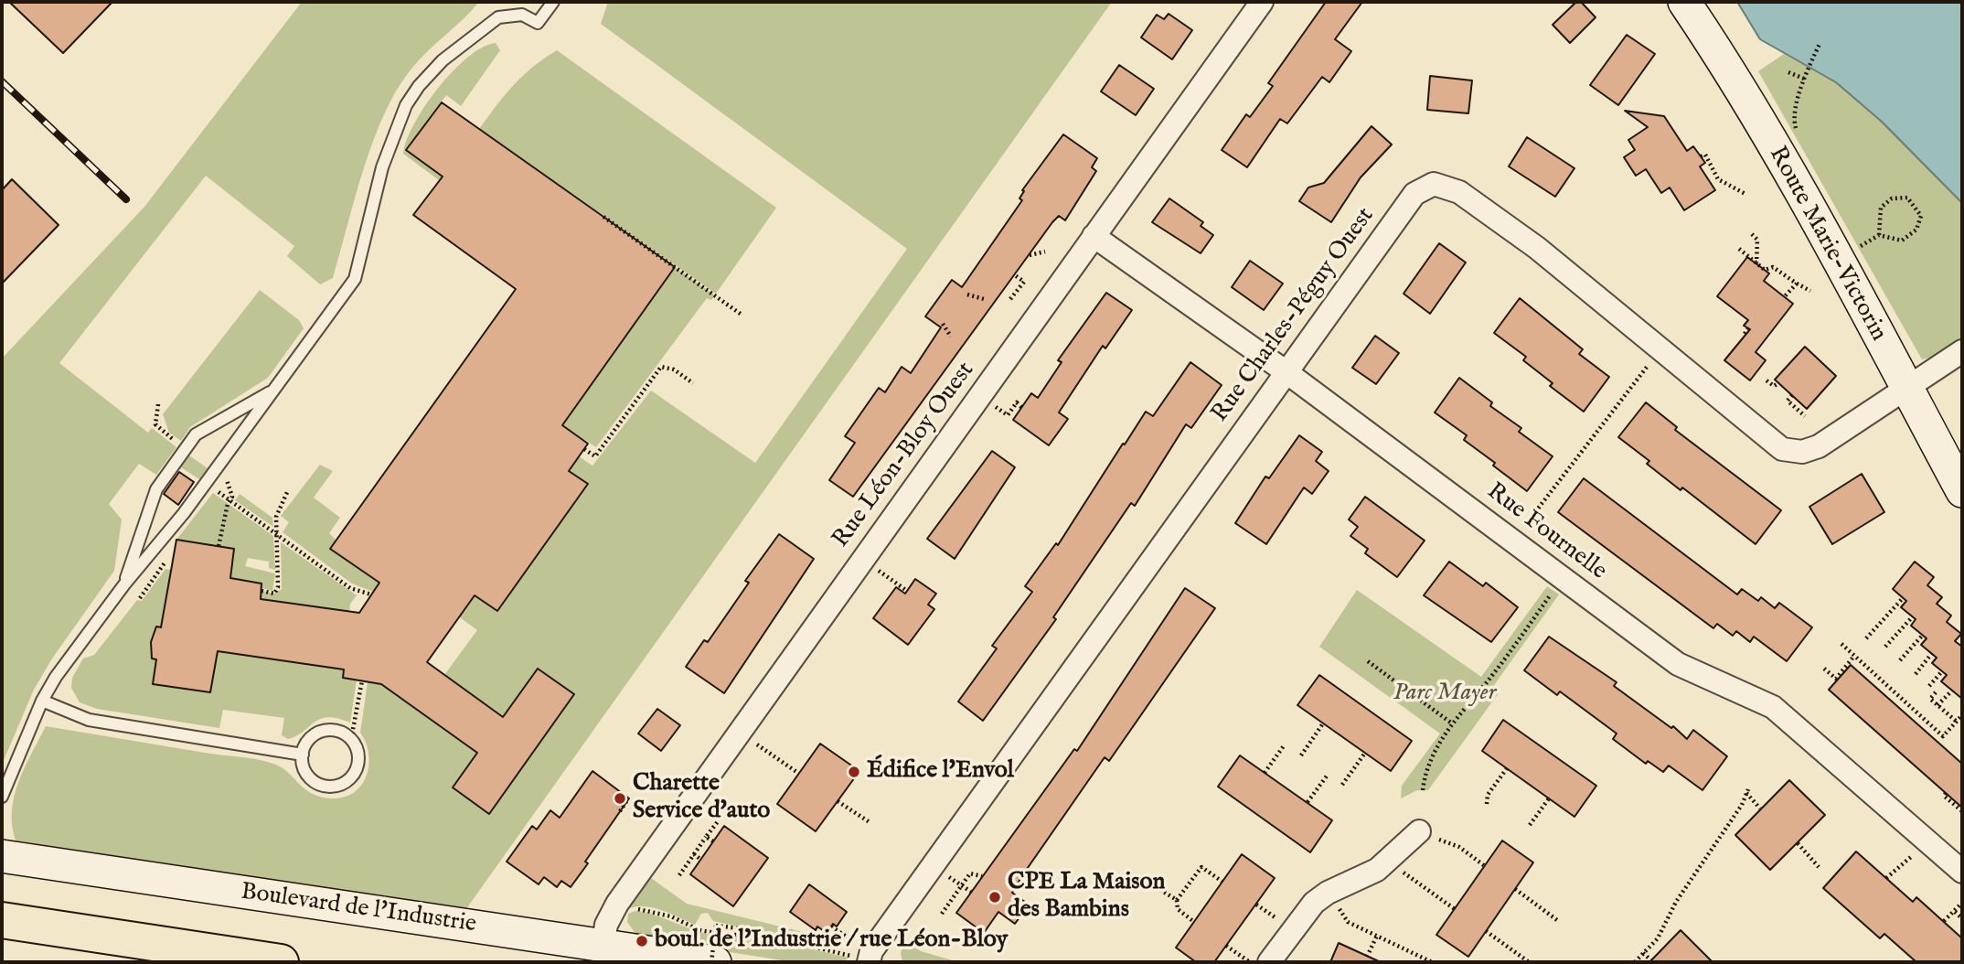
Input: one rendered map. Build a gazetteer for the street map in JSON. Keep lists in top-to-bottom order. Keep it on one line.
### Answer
{"streets":{"street":["Route Marie-Victorin","Rue Charles-Péguy Ouest","Rue Léon-Bloy Ouest","Rue Fournelle","Boulevard de l'Industrie"]},"crossings":[["Route Marie-Victorin","Rue Charles-Péguy Ouest"],["Rue Charles-Péguy Ouest","Rue Fournelle"],["Rue Léon-Bloy Ouest","Rue Fournelle"],["Rue Léon-Bloy Ouest","Boulevard de l'Industrie"]],"parks":["Parc Mayer"],"places":["Édifice l'Envol","Charette Service d'auto","CPE La Maison des Bambins","boul. de l'Industrie / rue Léon-Bloy"]}
